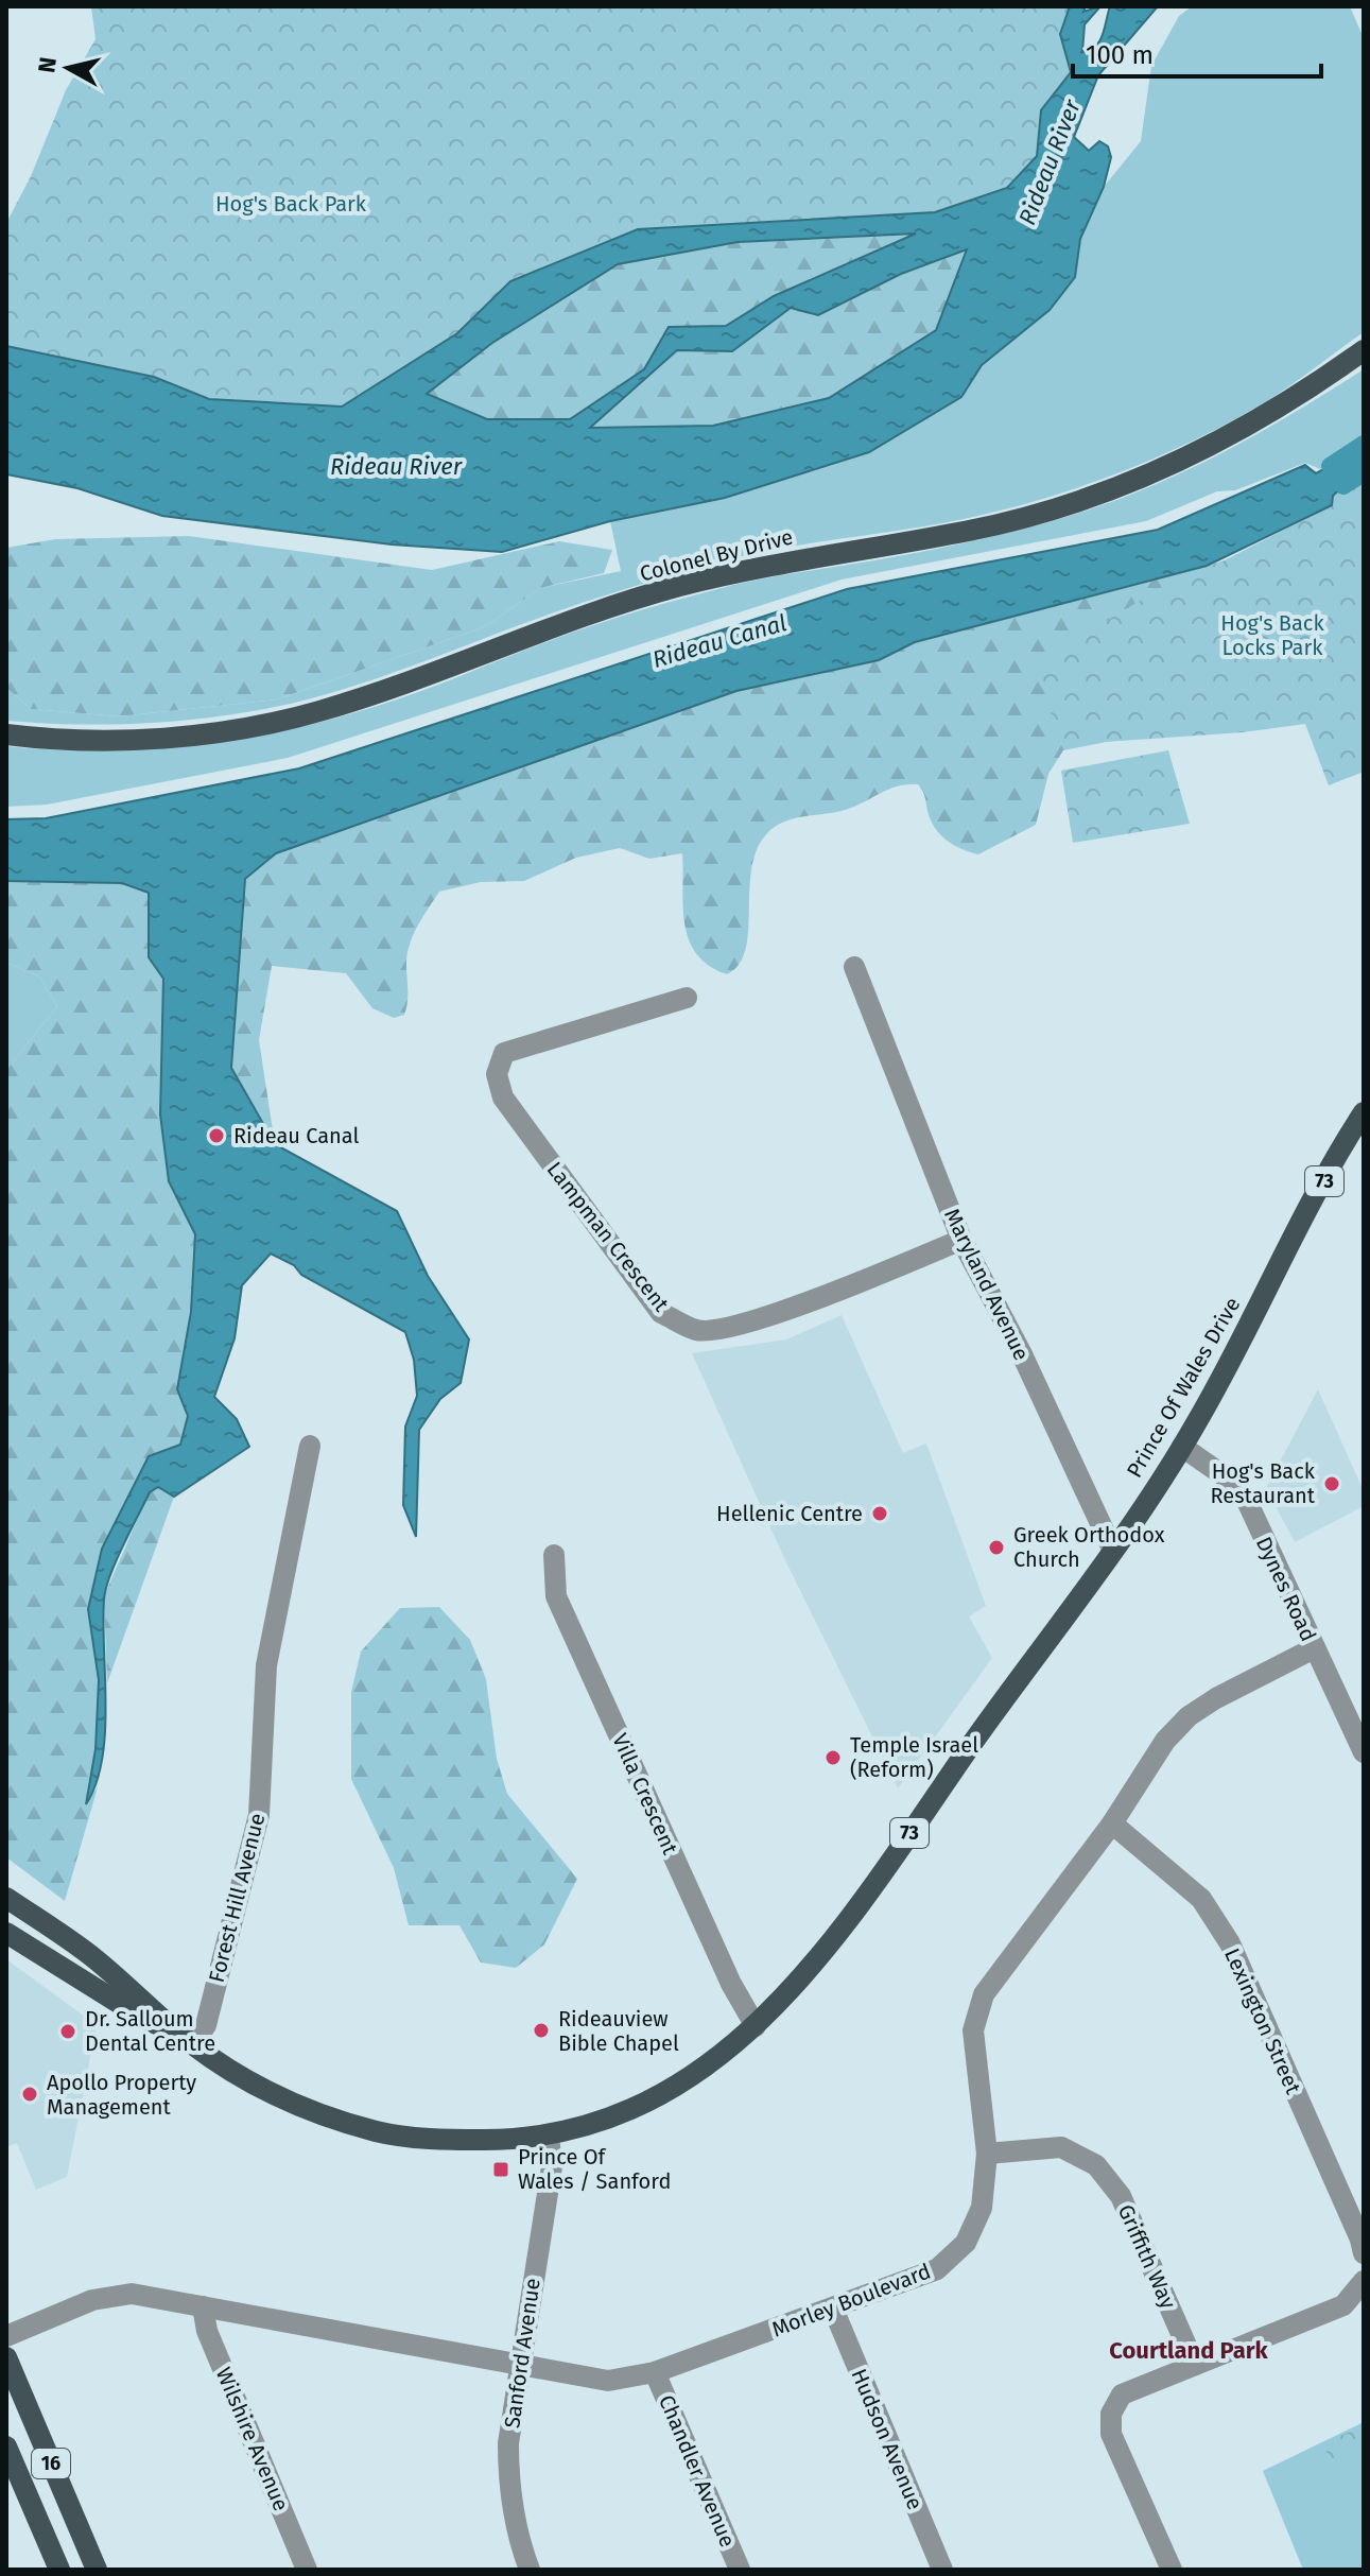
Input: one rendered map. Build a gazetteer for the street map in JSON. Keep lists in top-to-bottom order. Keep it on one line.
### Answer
{"streets":{"main road":["Colonel By Drive","73","Prince Of Wales Drive","16"],"street":["Lampman Crescent","Maryland Avenue","Dynes Road","Villa Crescent","Forest Hill Avenue","Lexington Street","Griffith Way","Morley Boulevard","Sanford Avenue","Wilshire Avenue","Hudson Avenue","Chandler Avenue"]},"crossings":[["Lampman Crescent","Maryland Avenue"],["Maryland Avenue","Prince Of Wales Drive"],["Prince Of Wales Drive","Dynes Road"],["Prince Of Wales Drive","Villa Crescent"],["Prince Of Wales Drive","Forest Hill Avenue"],["Prince Of Wales Drive","Sanford Avenue"],["Dynes Road","Morley Boulevard"],["Lexington Street","Morley Boulevard"],["Griffith Way","Morley Boulevard"],["Morley Boulevard","Sanford Avenue"],["Morley Boulevard","Wilshire Avenue"],["Morley Boulevard","Hudson Avenue"],["Morley Boulevard","Chandler Avenue"]],"districts":["Courtland Park"],"water":["Rideau River","Rideau Canal"],"parks":["Hog's Back Park","Hog's Back Locks Park"],"places":{"other":["Rideau Canal","Hog's Back Restaurant","Hellenic Centre","Greek Orthodox Church","Temple Israel (Reform)","Rideauview Bible Chapel","Dr. Salloum Dental Centre","Apollo Property Management"],"transit":["Prince Of Wales / Sanford"]},"scale_bar":"100 m","north":"left"}
